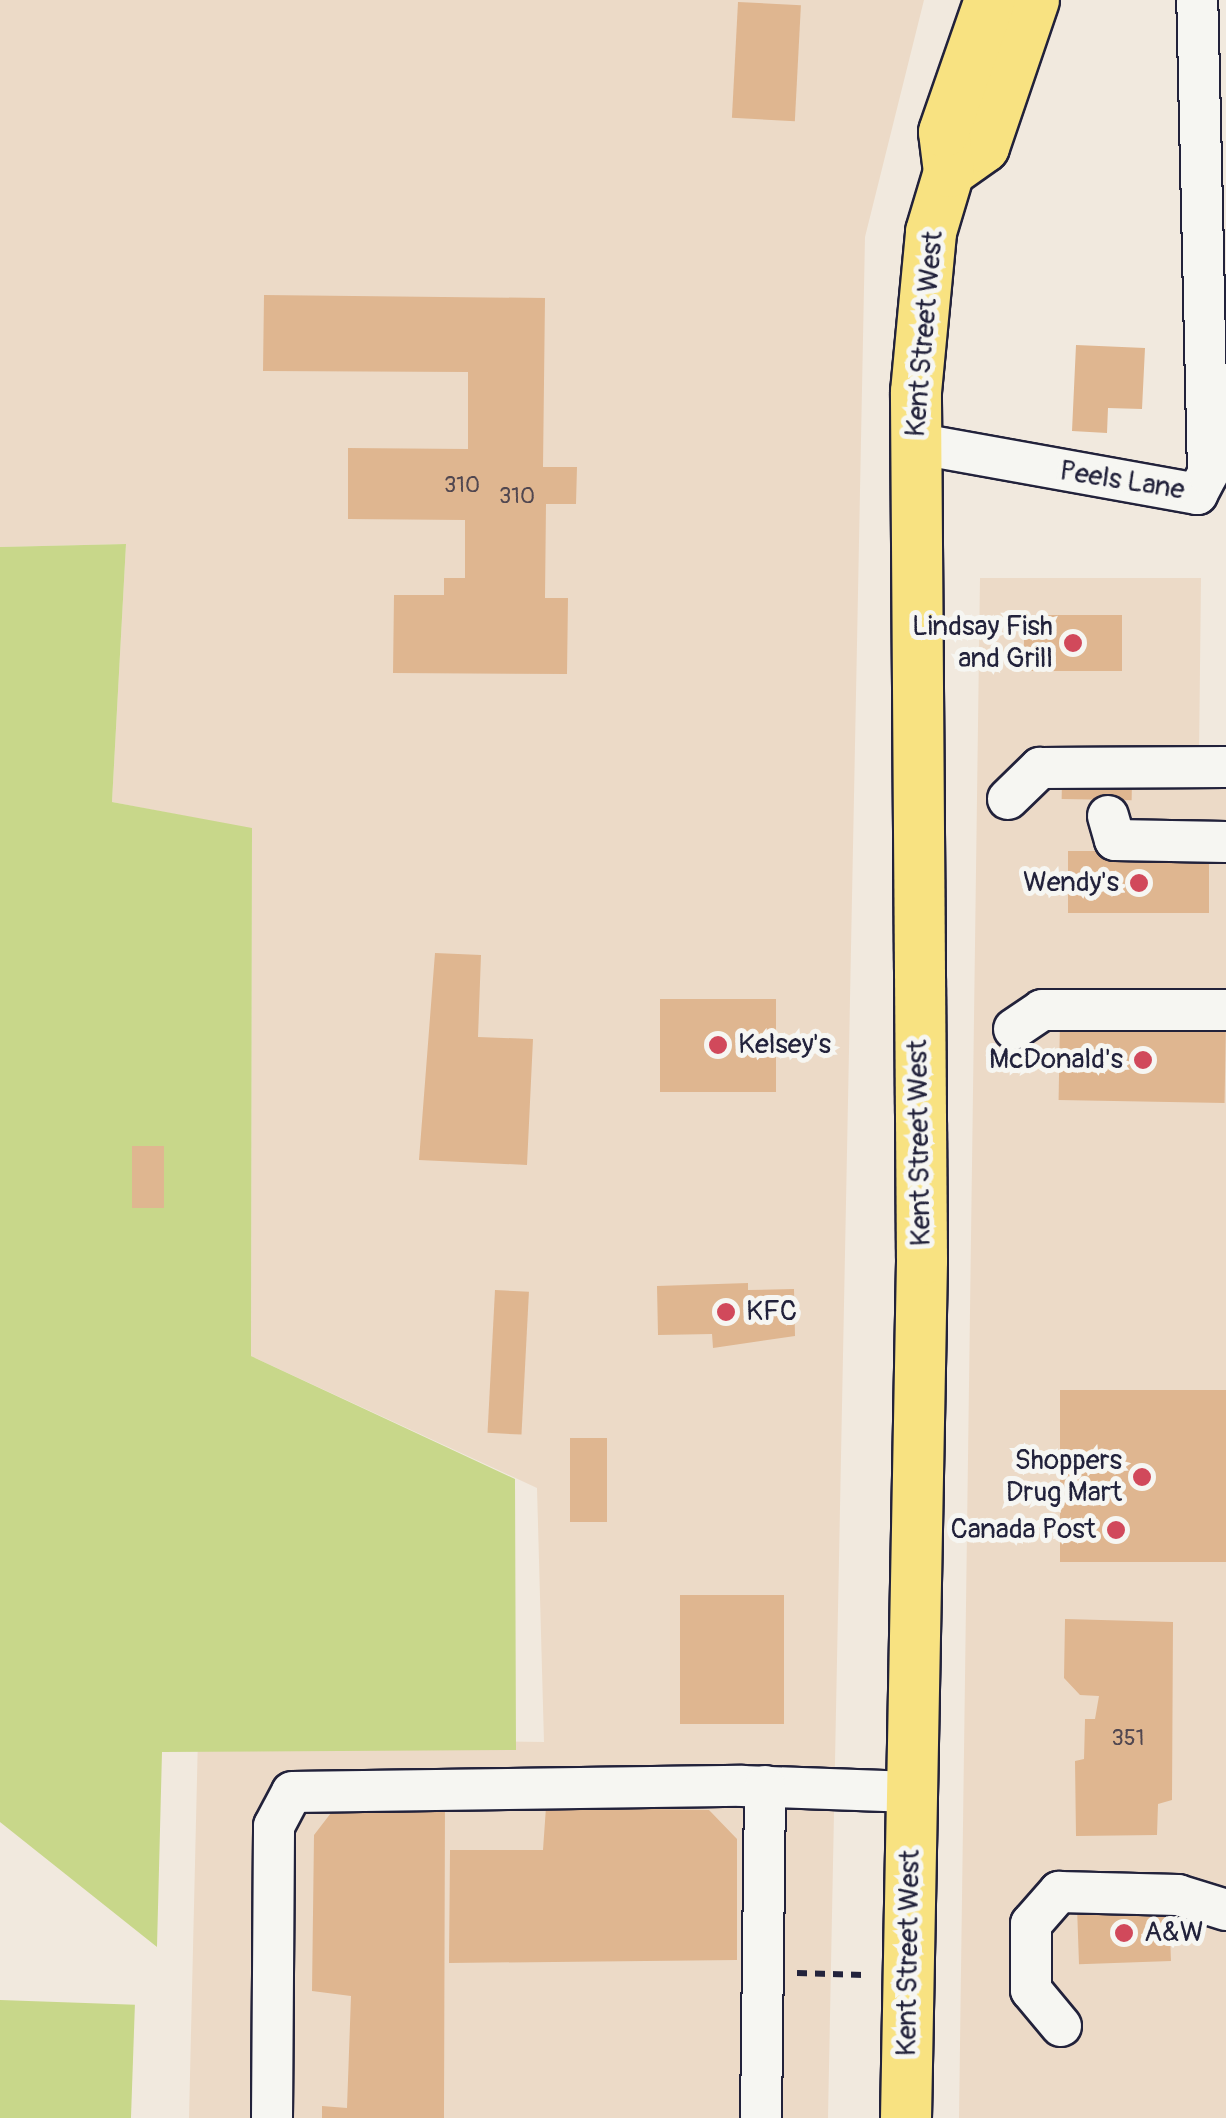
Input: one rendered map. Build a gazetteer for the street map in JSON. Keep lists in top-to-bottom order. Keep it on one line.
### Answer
{"streets":{"main road":["Kent Street West"],"street":["Peels Lane"]},"crossings":[["Kent Street West","Peels Lane"]],"places":["Lindsay Fish and Grill","Wendy's","Kelsey's","McDonald's","KFC","Shoppers Drug Mart","Canada Post","A&W"],"house_numbers":["310","310","351"]}
